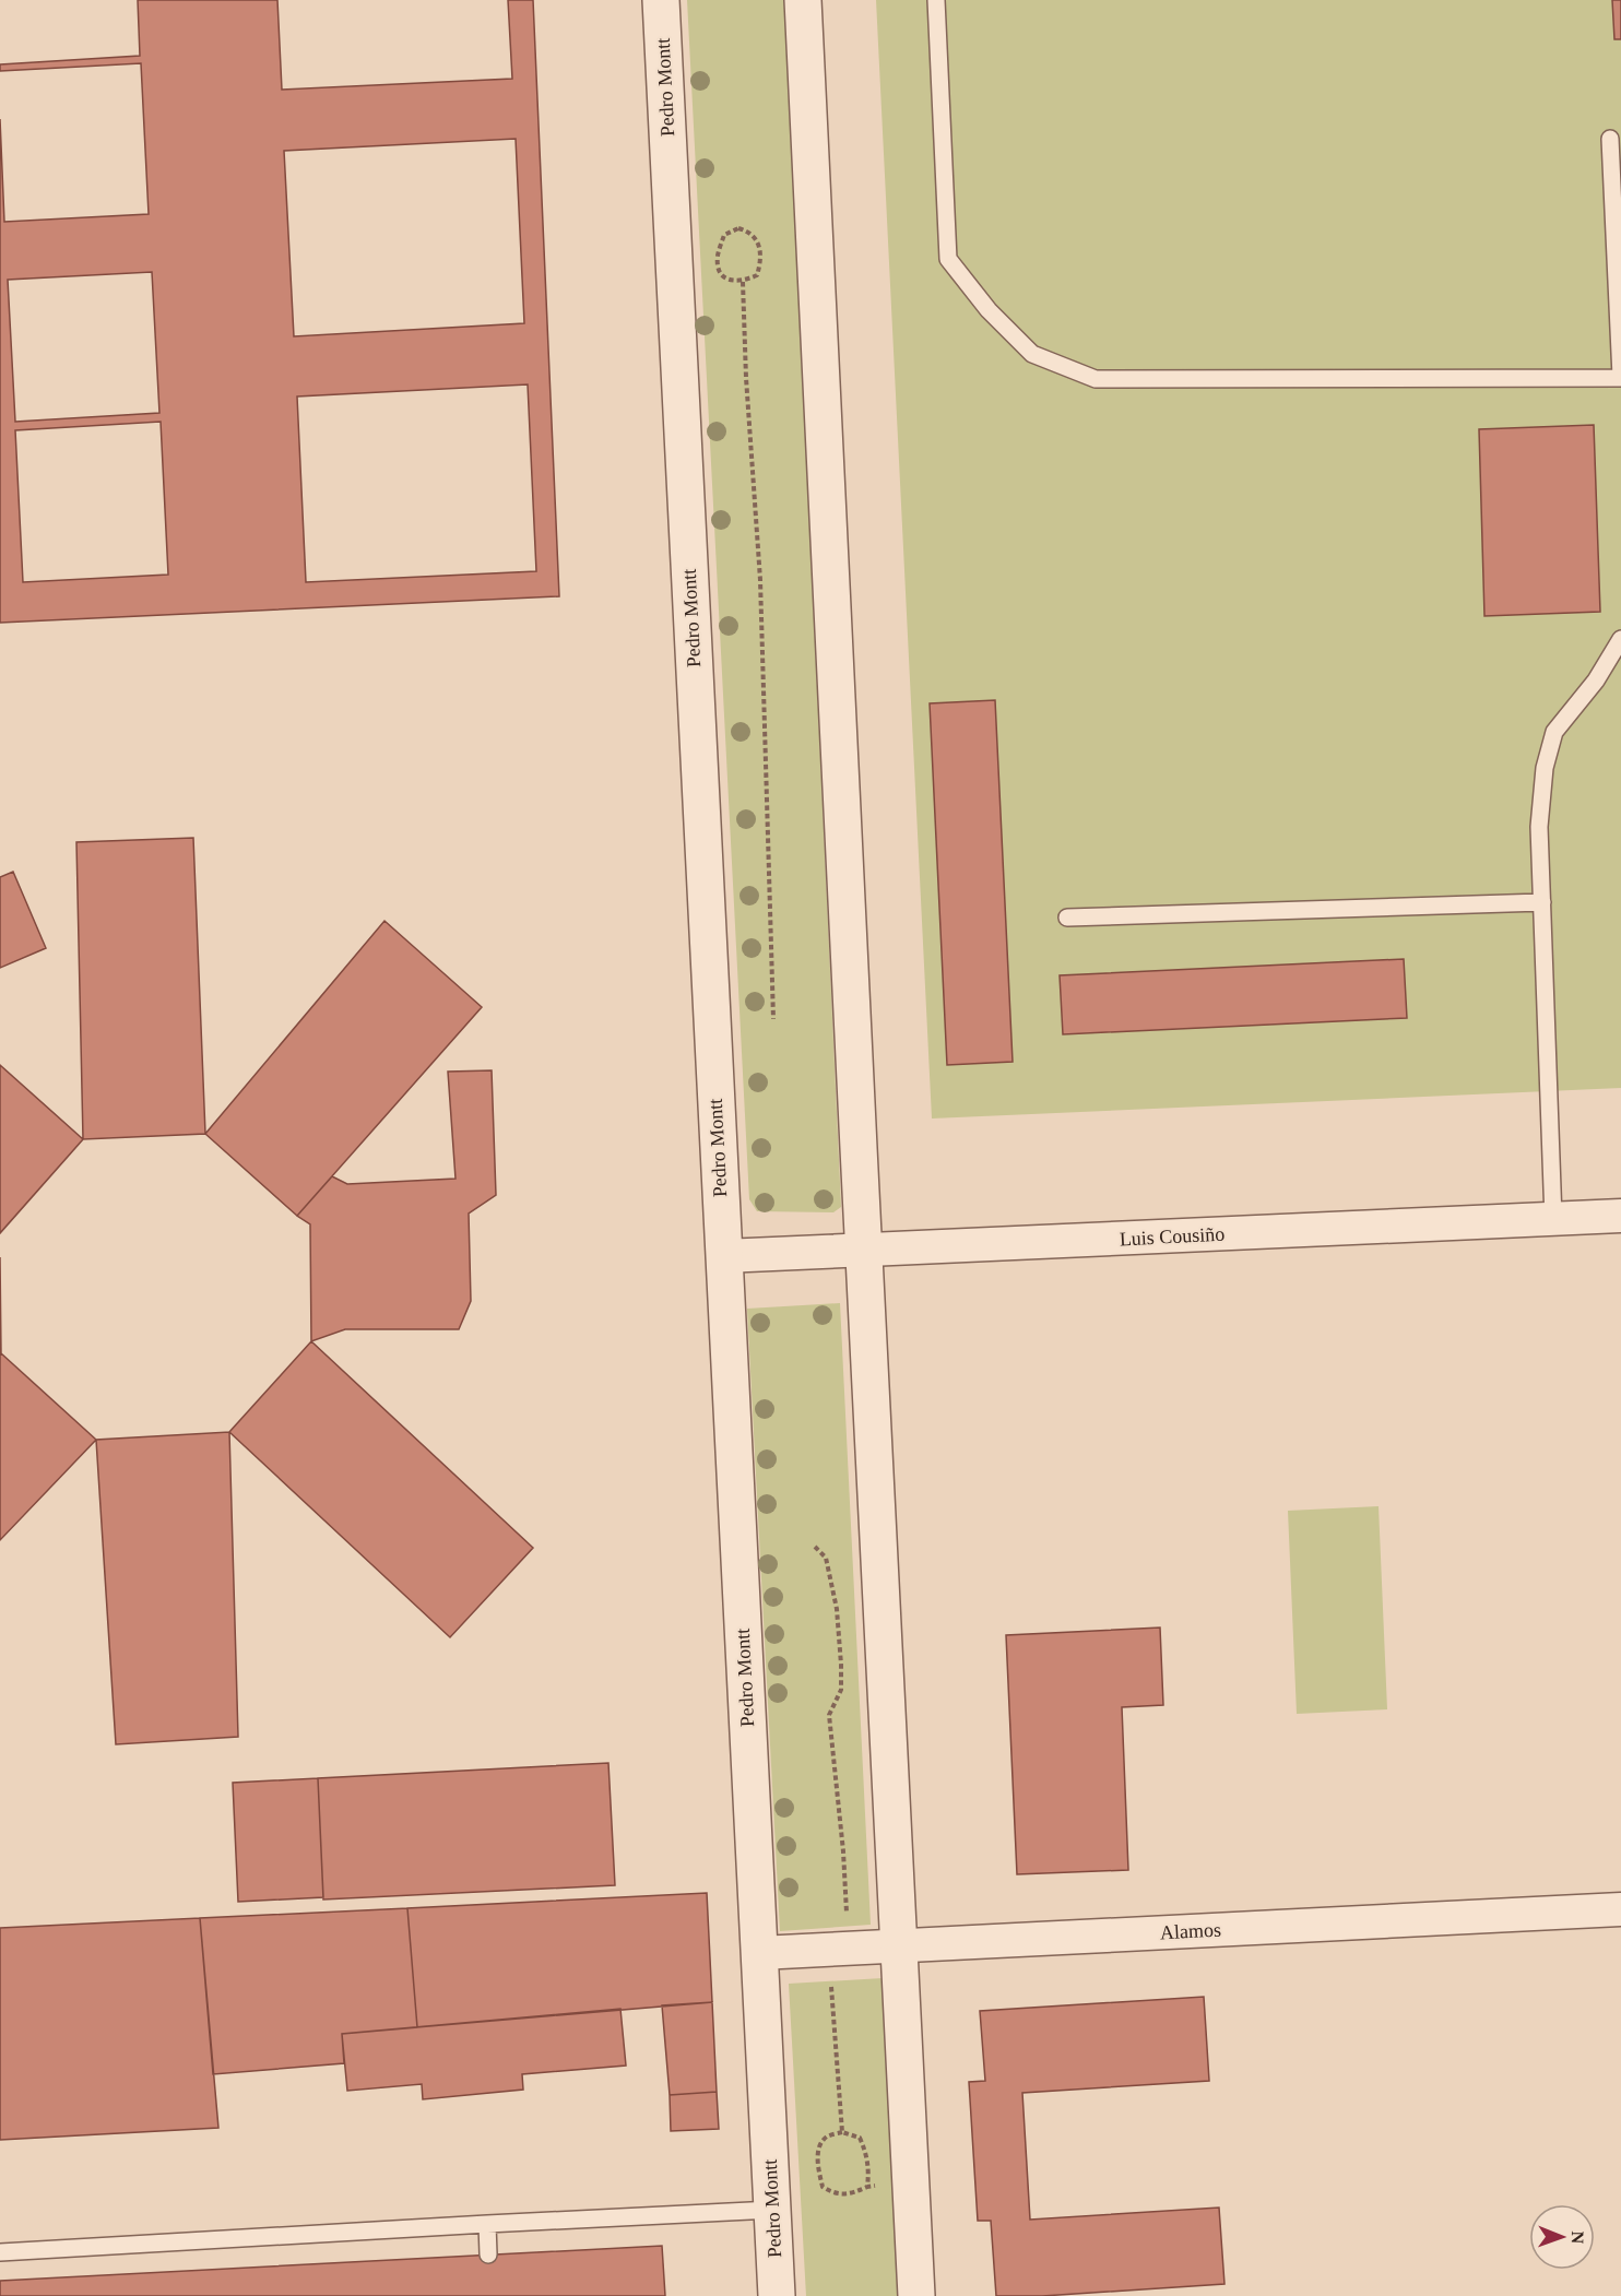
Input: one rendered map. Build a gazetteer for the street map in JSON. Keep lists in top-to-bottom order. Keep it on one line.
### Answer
{"streets":{"street":["Pedro Montt","Luis Cousiño","Alamos"]},"crossings":[["Pedro Montt","Luis Cousiño"],["Pedro Montt","Alamos"]],"north":"right"}
